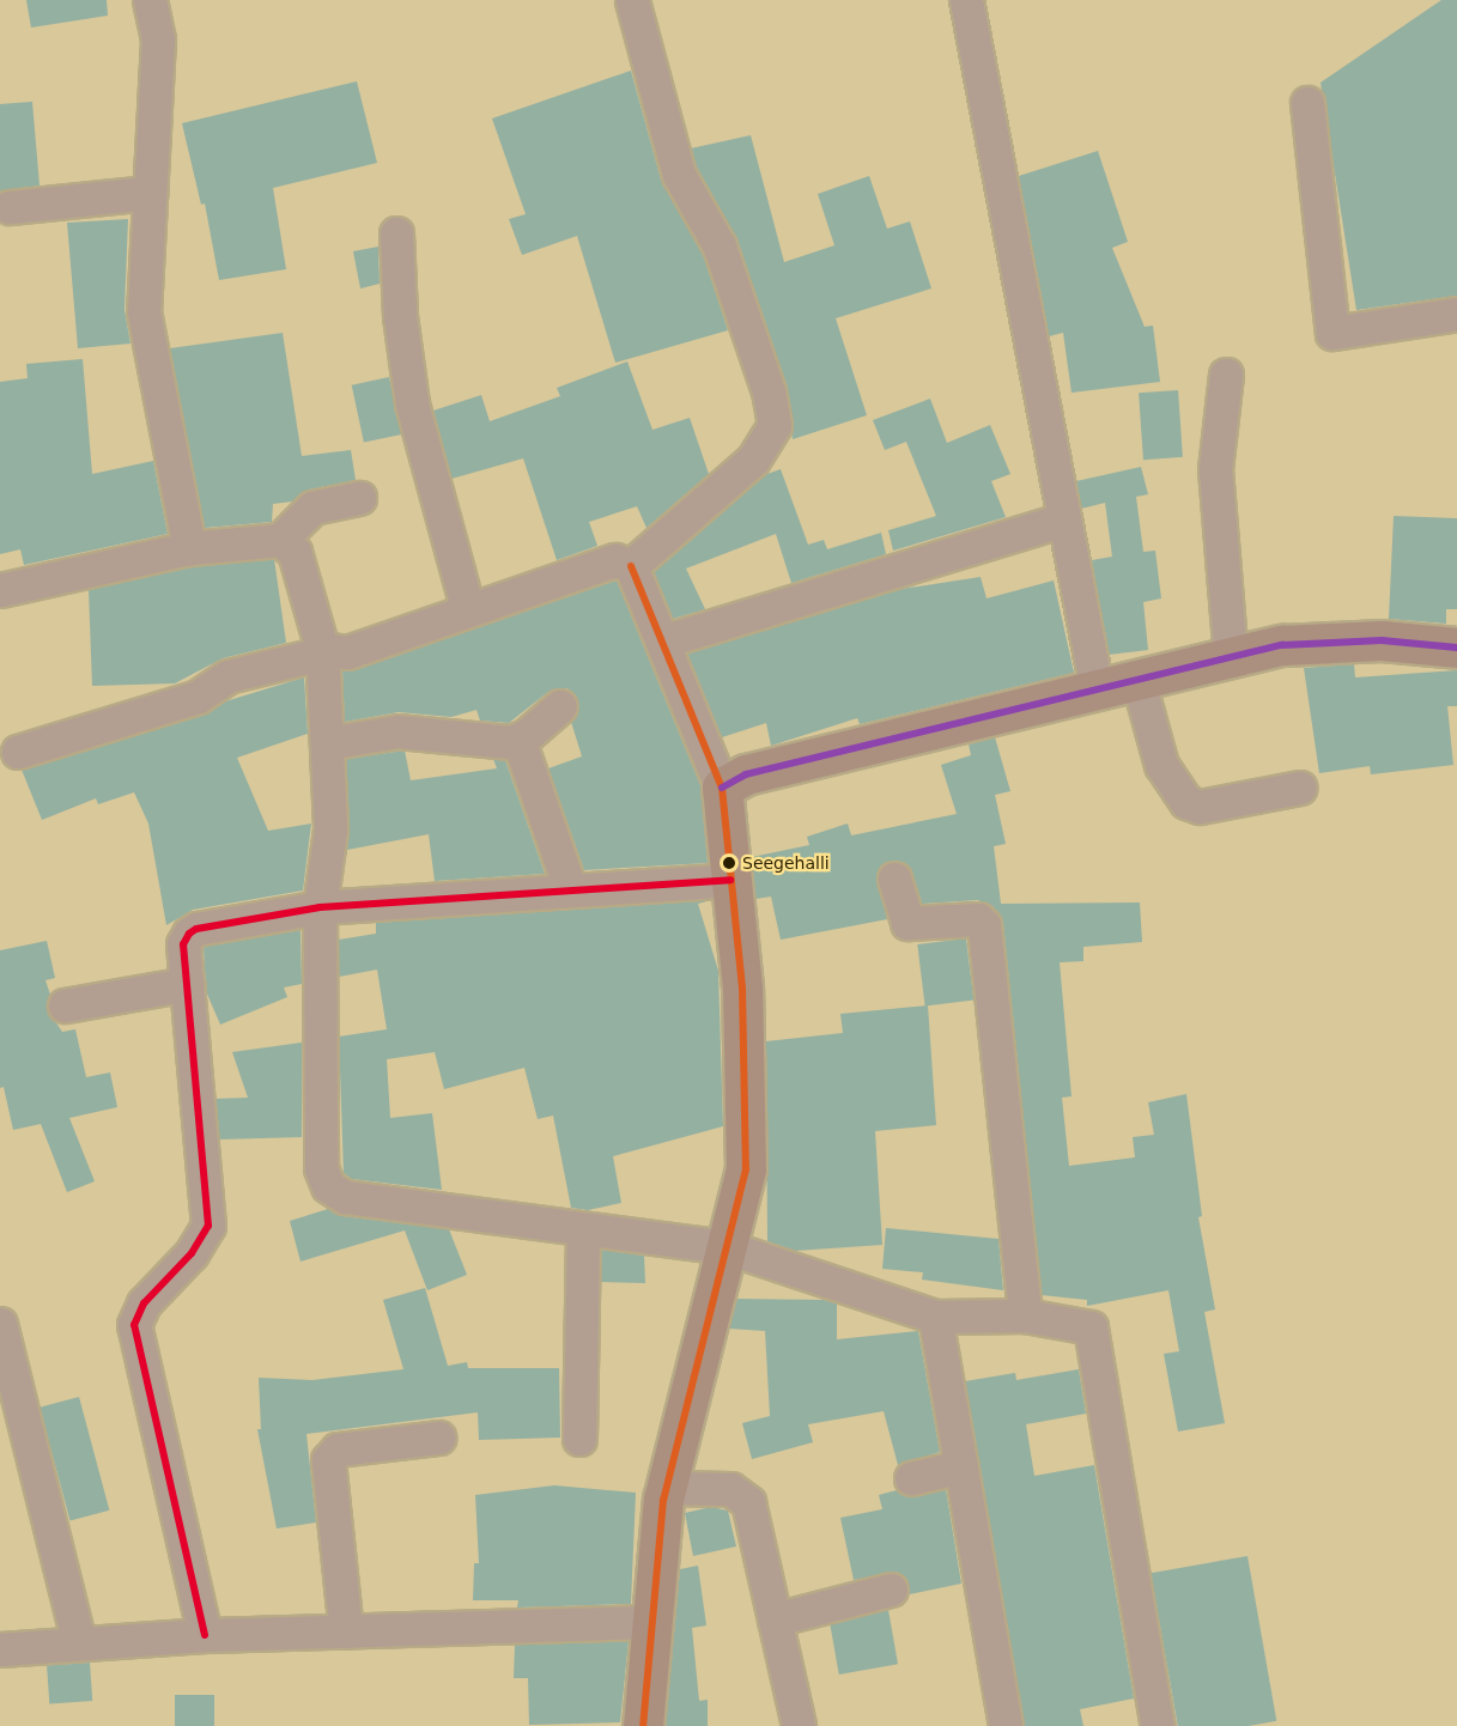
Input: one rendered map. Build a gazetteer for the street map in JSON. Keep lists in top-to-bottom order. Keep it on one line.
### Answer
{"places":["Seegehalli"]}
